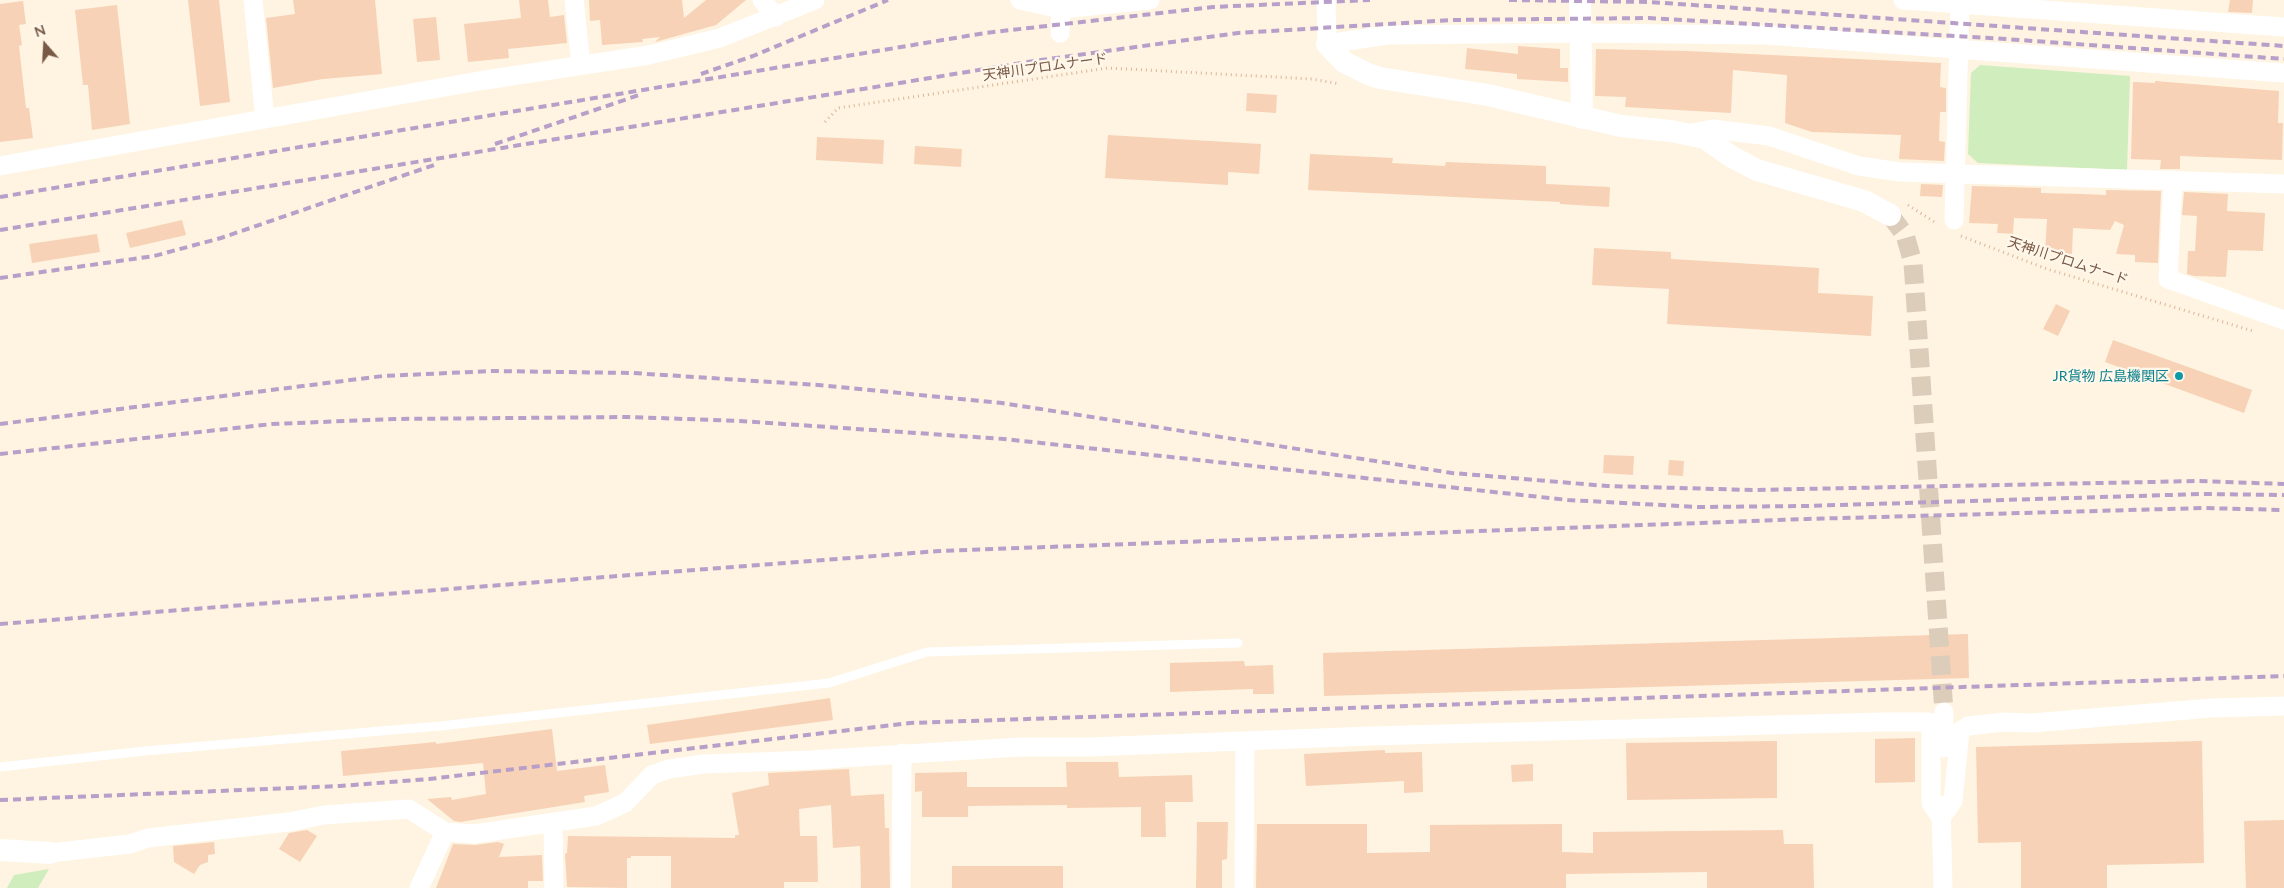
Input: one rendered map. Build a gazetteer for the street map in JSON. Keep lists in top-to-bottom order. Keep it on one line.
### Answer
{"streets":{"path":["天神川プロムナード"]},"places":["JR貨物 広島機関区"],"north":"top"}
